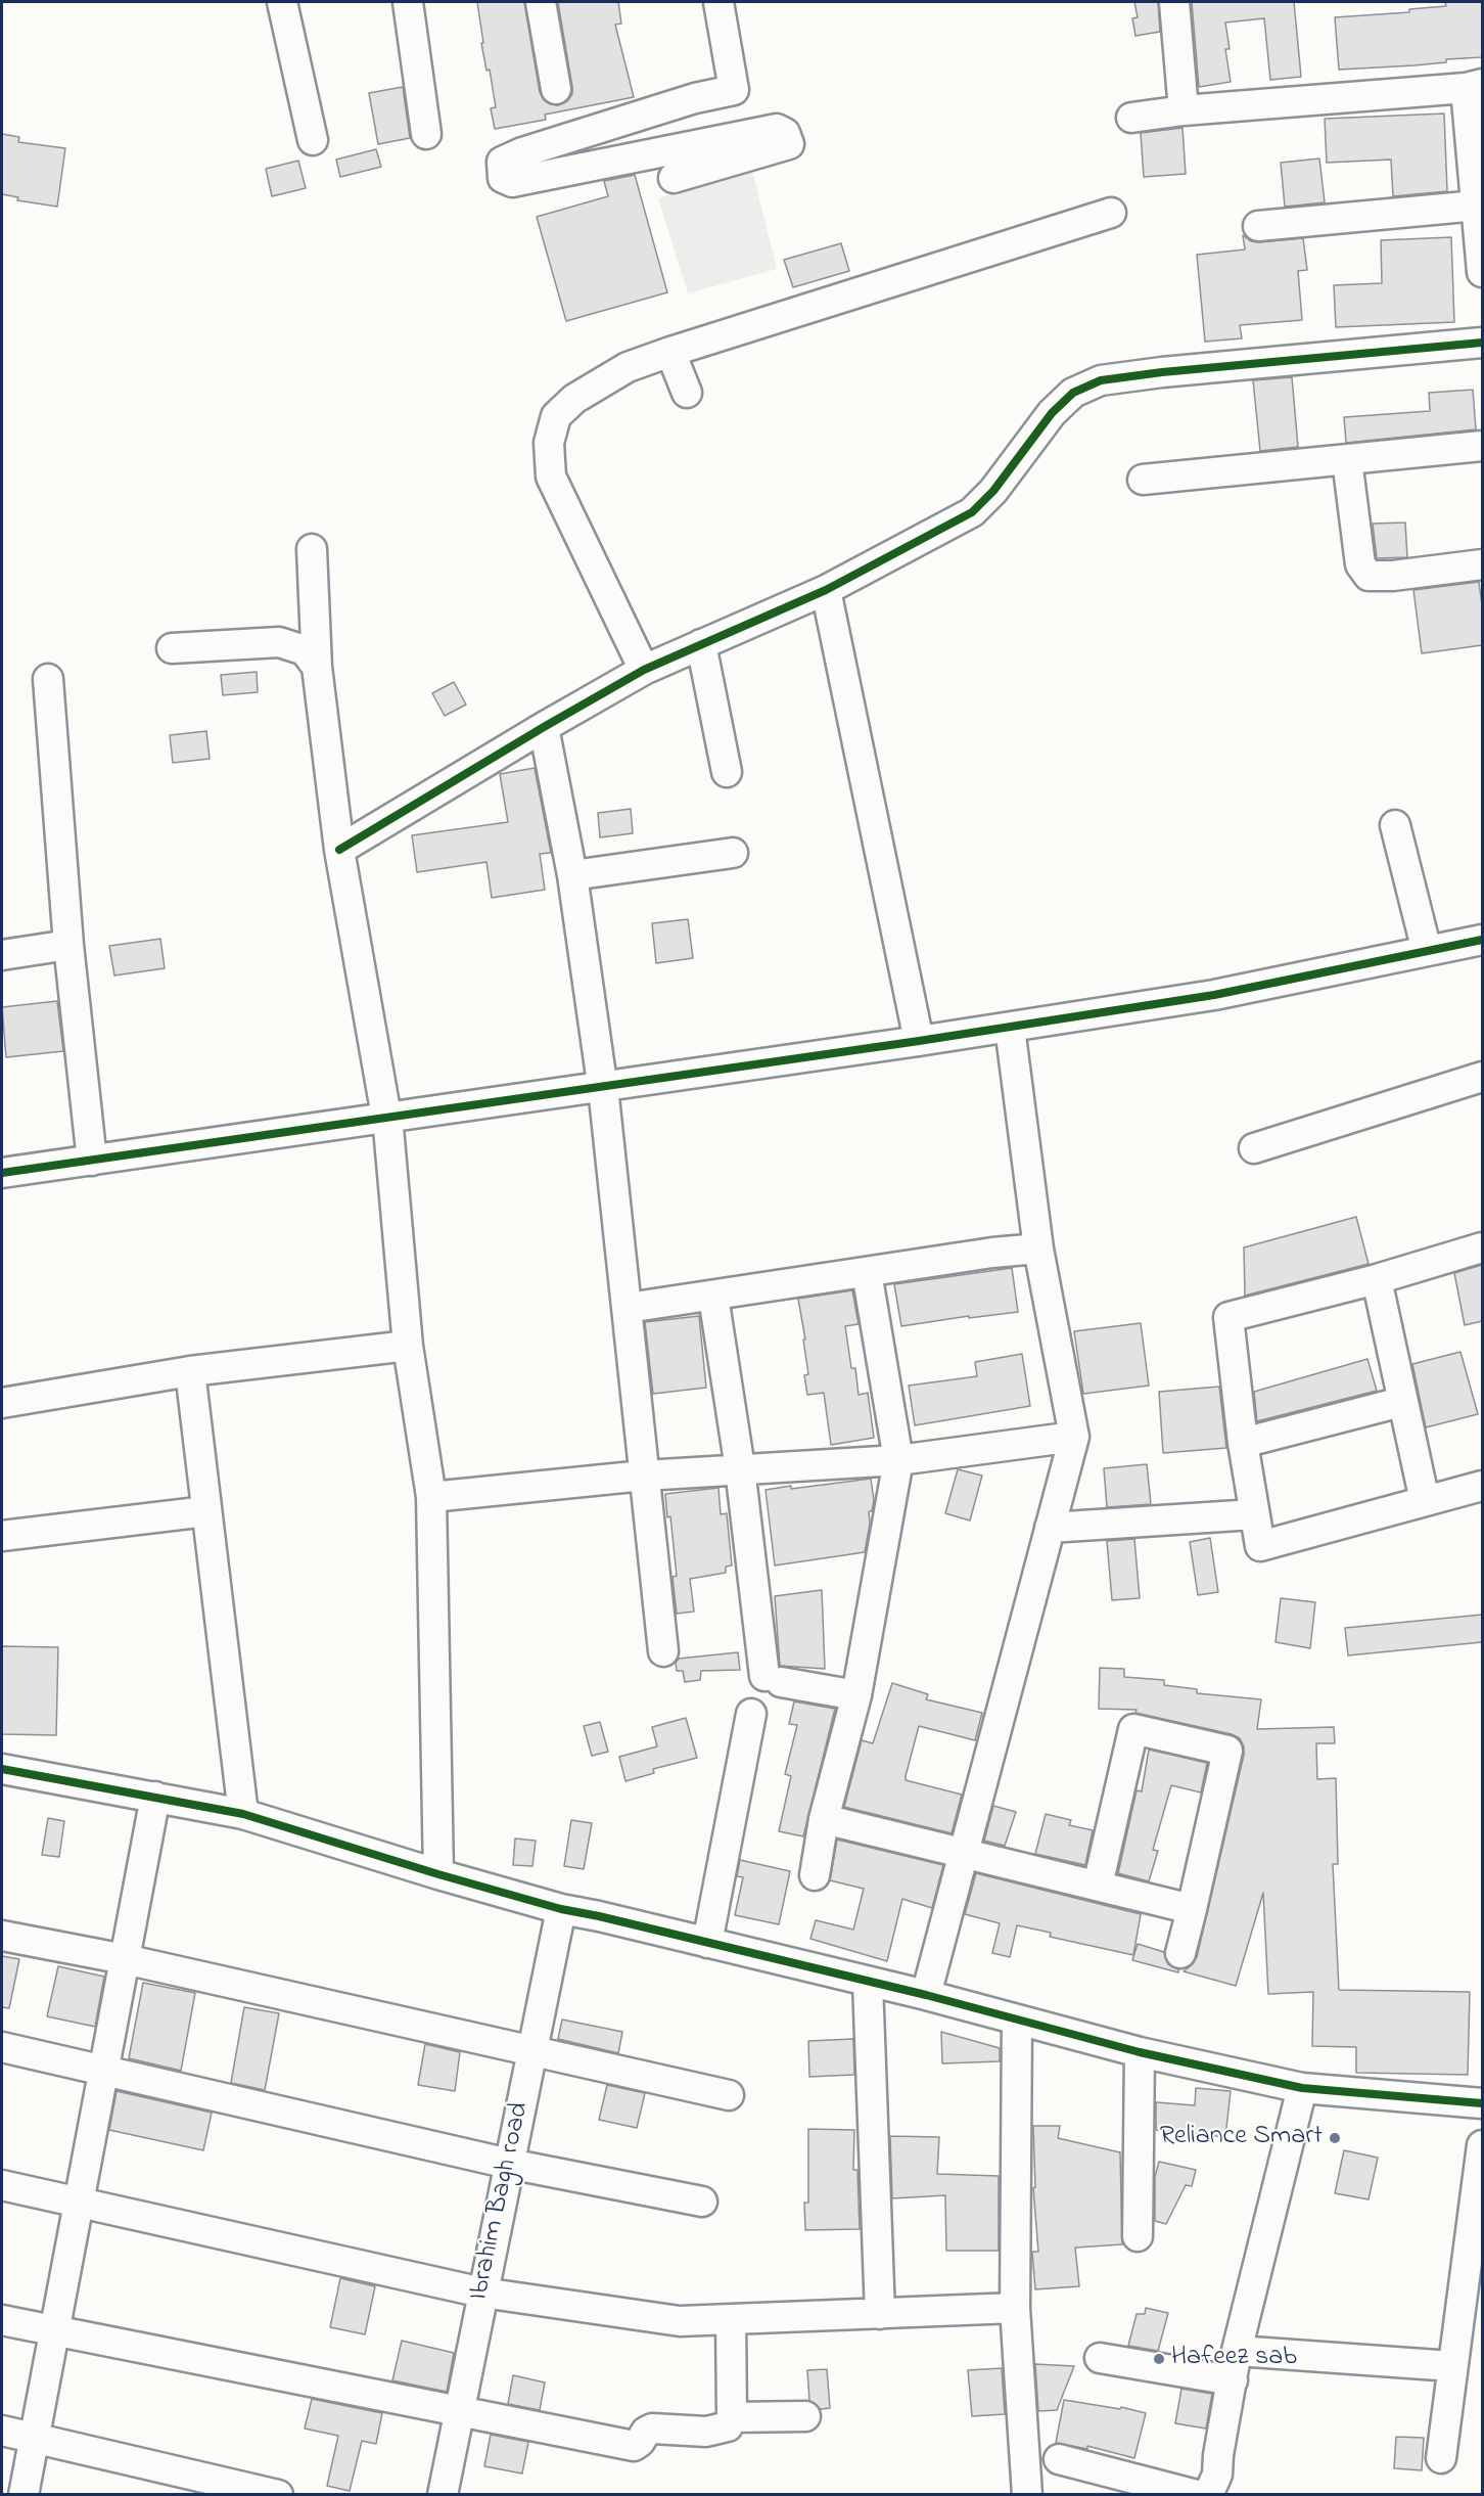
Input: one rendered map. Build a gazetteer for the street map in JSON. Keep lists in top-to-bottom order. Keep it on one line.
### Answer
{"streets":{"street":["Ibrahim Bagh road"]},"places":["Reliance Smart","Hafeez sab"]}
